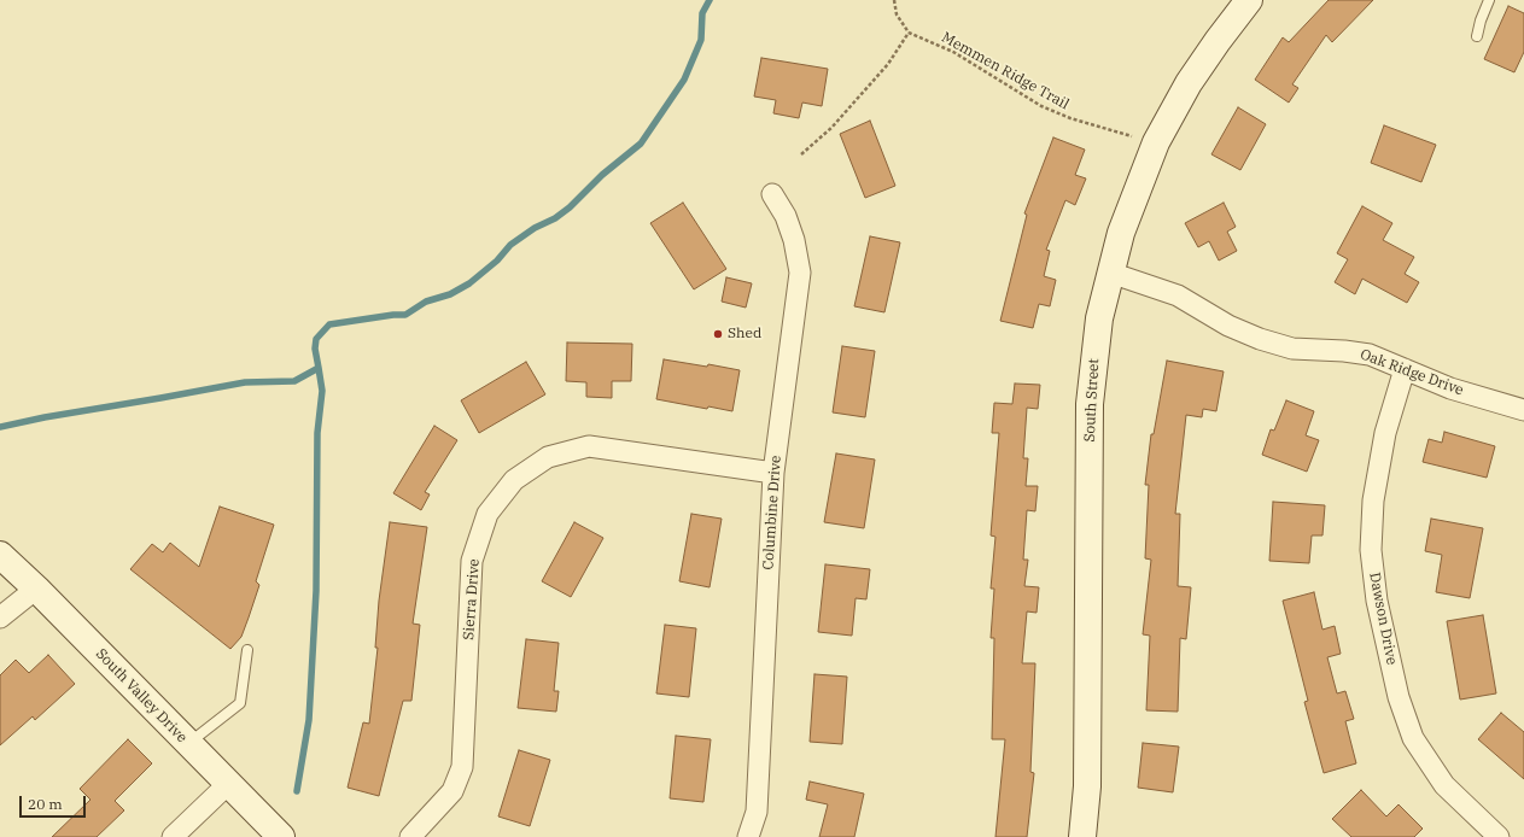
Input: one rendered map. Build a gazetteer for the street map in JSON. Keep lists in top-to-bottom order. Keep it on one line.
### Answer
{"streets":{"street":["Oak Ridge Drive","South Street","Columbine Drive","Sierra Drive","Dawson Drive","South Valley Drive"],"path":["Memmen Ridge Trail"]},"crossings":[["Memmen Ridge Trail","South Street"],["Oak Ridge Drive","South Street"],["Oak Ridge Drive","Dawson Drive"],["Columbine Drive","Sierra Drive"]],"places":["Shed"],"scale_bar":"20 m"}
